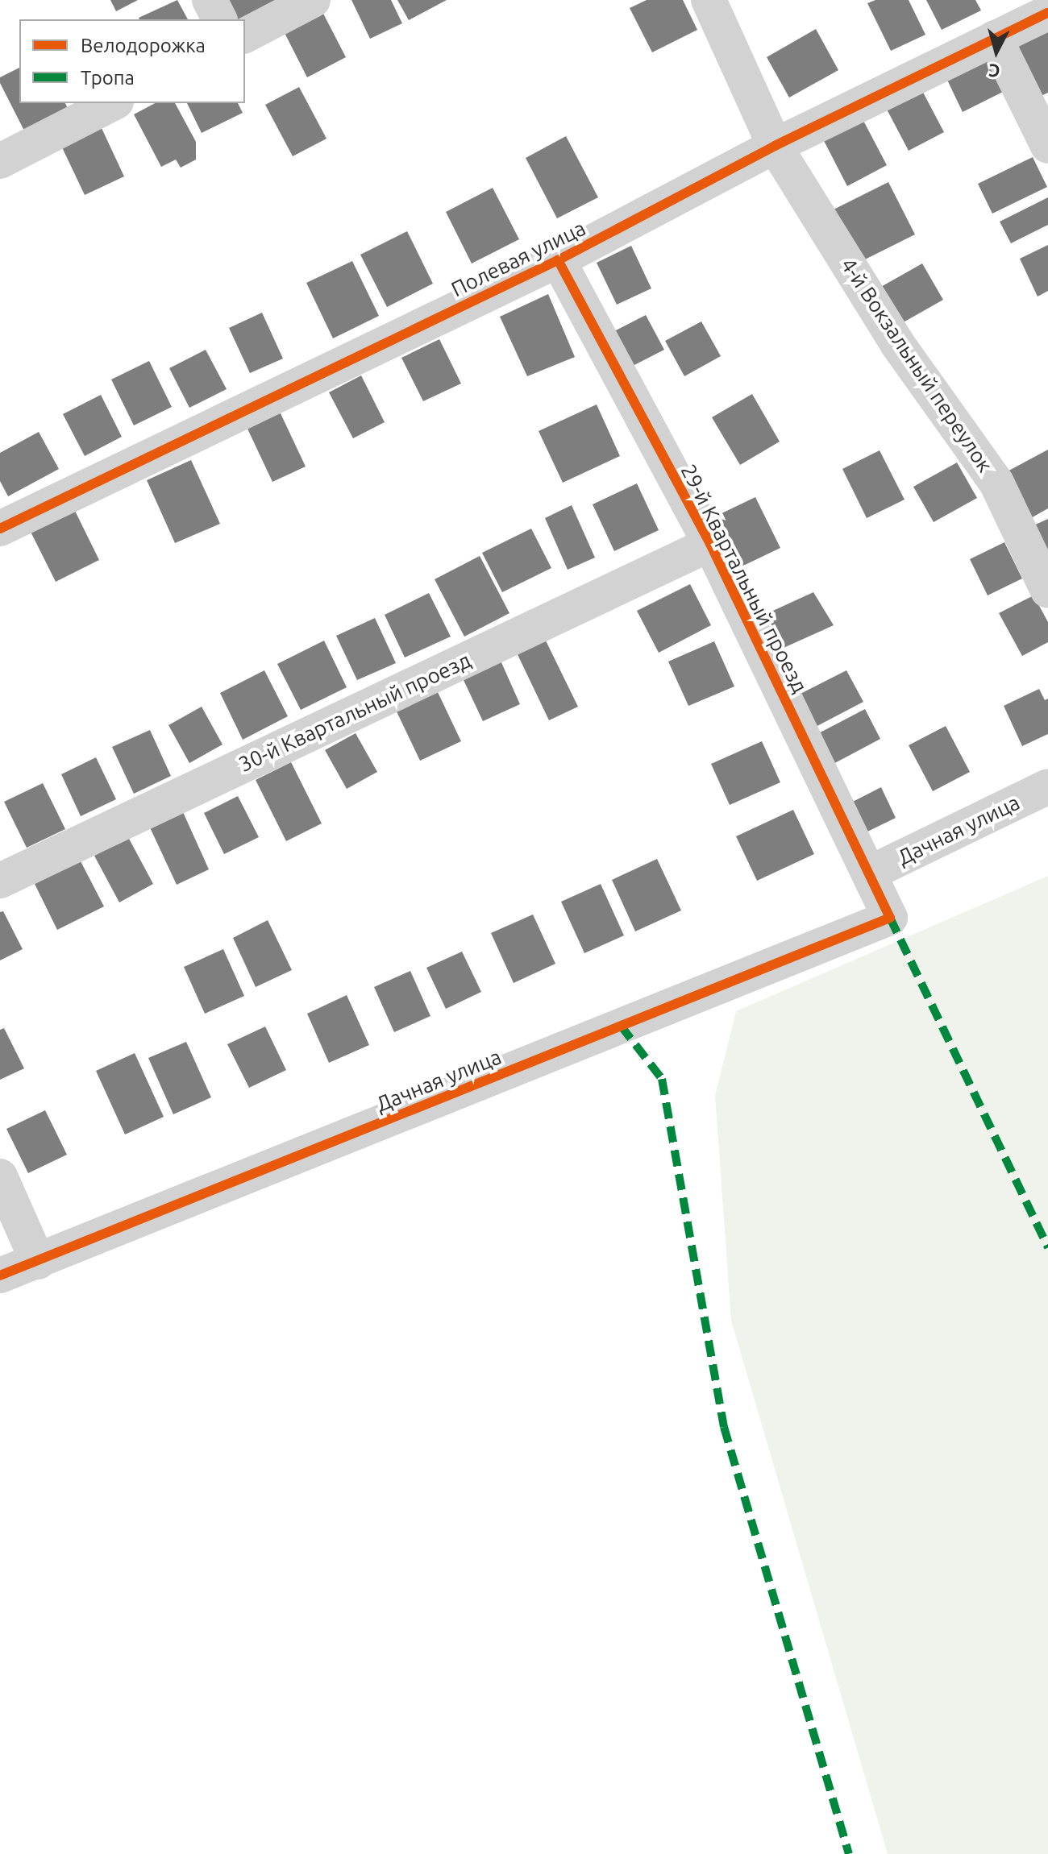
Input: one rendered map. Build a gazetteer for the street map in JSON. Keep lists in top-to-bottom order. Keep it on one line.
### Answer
{"streets":{"street":["Полевая улица","4-й Вокзальный переулок","29-й Квартальный проезд","30-й Квартальный проезд","Дачная улица"]},"crossings":[["Полевая улица","4-й Вокзальный переулок"],["Полевая улица","29-й Квартальный проезд"],["29-й Квартальный проезд","30-й Квартальный проезд"],["29-й Квартальный проезд","Дачная улица"]],"legend":["Велодорожка","Тропа"],"north":"bottom"}
